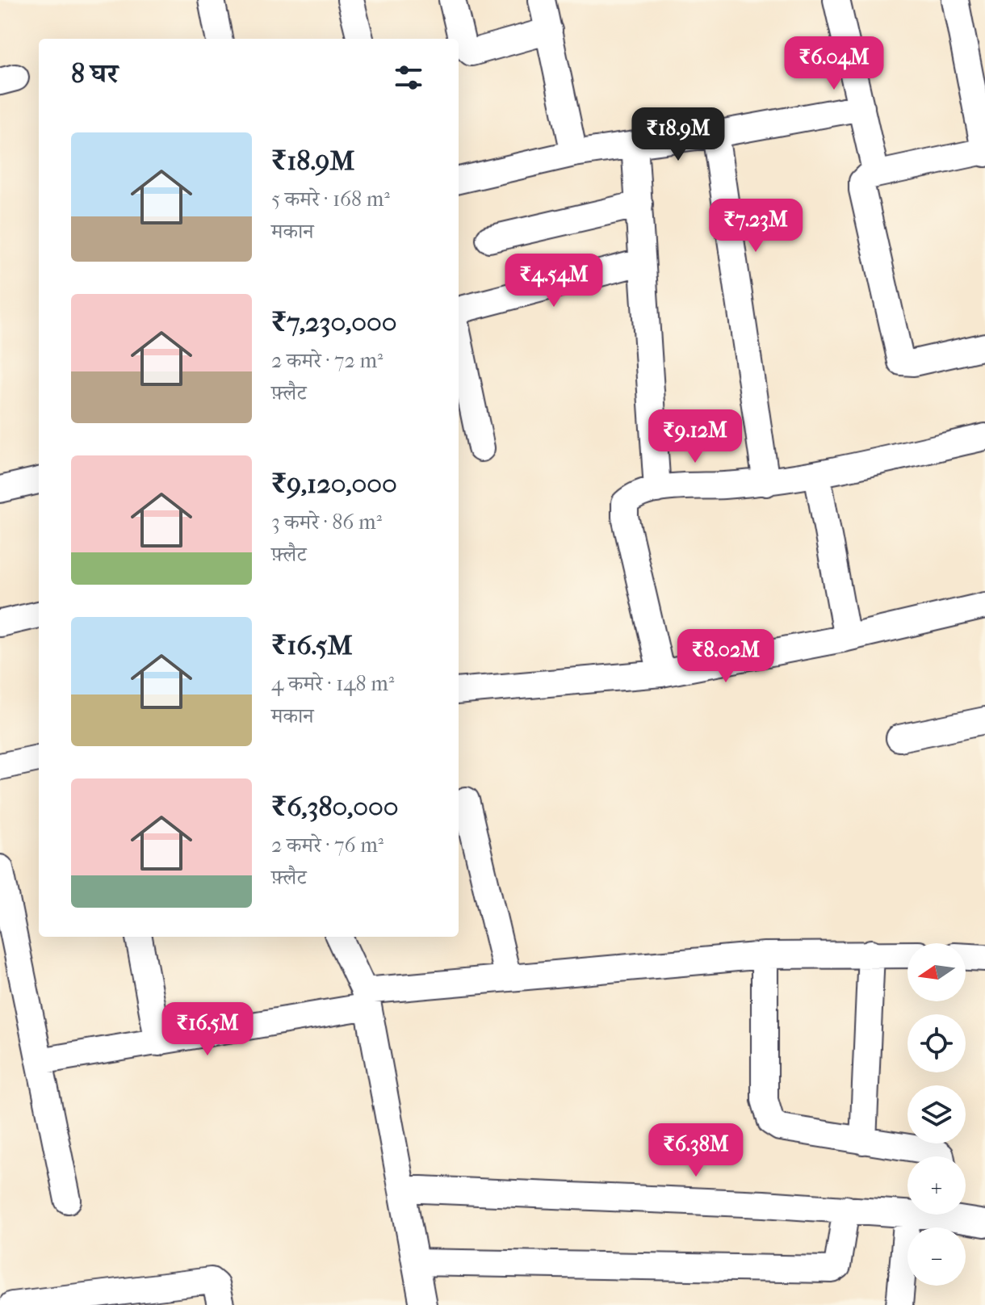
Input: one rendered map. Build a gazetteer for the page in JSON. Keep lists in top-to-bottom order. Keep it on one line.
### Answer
{"north":"left","page":{"price":["₹6.04M","₹18.9M","₹7.23M","₹4.54M","₹9.12M","₹8.02M","₹16.5M","₹6.38M"],"heading":"8 घर","list":[{"name":"₹18.9M","note":"5 कमरे · 168 m² · मकान"},{"name":"₹7,230,000","note":"2 कमरे · 72 m² · फ़्लैट"},{"name":"₹9,120,000","note":"3 कमरे · 86 m² · फ़्लैट"},{"name":"₹16.5M","note":"4 कमरे · 148 m² · मकान"},{"name":"₹6,380,000","note":"2 कमरे · 76 m² · फ़्लैट"}],"map_buttons":["+","−"]}}
